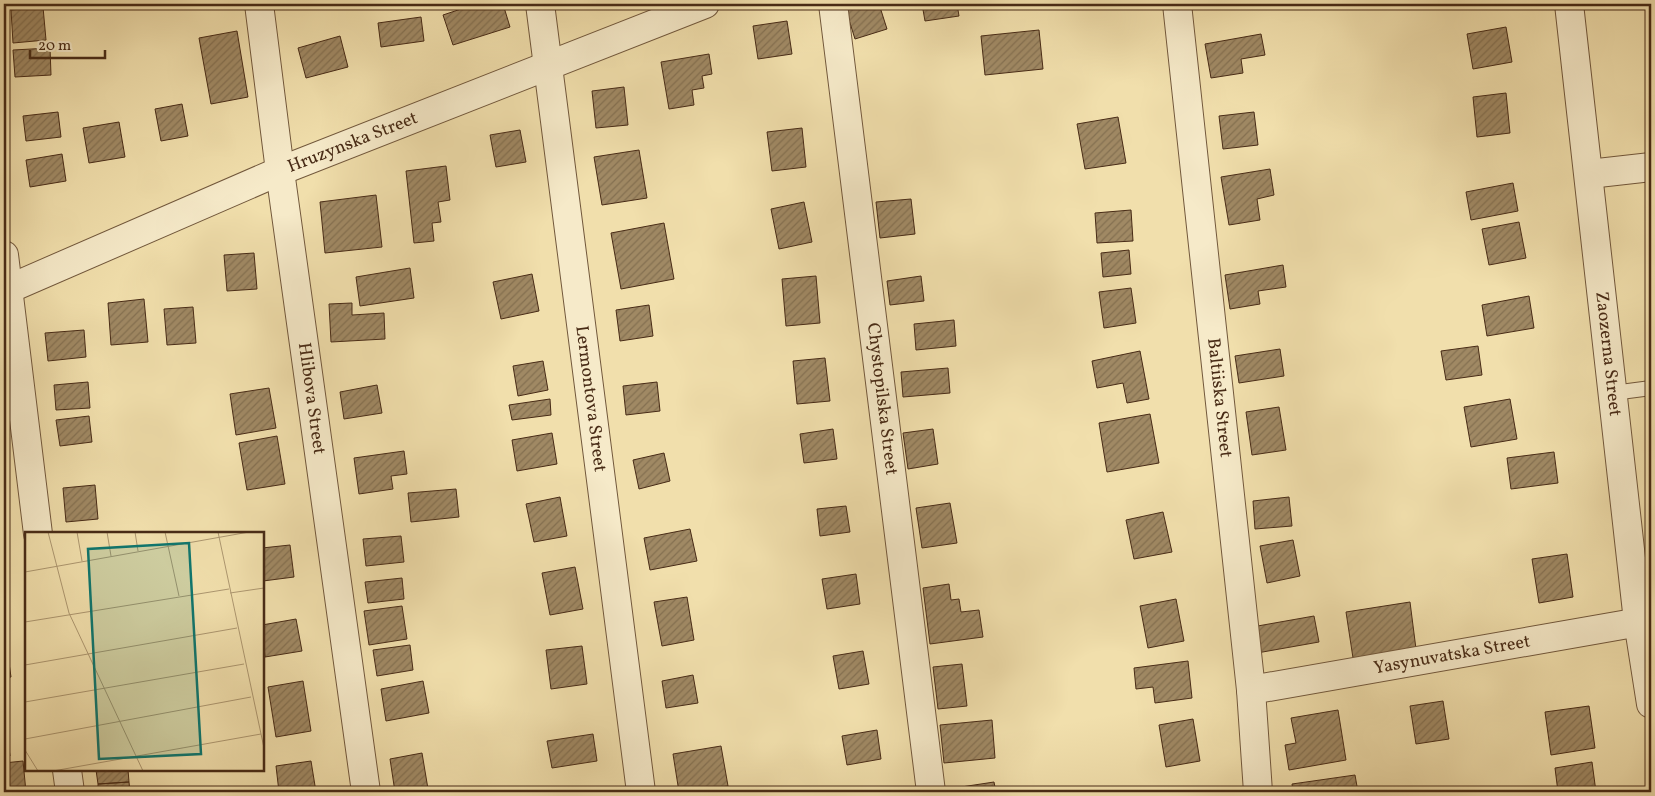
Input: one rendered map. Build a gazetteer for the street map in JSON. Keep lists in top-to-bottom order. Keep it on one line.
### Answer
{"streets":{"street":["Hruzynska Street","Zaozerna Street","Hlibova Street","Lermontova Street","Chystopilska Street","Baltiiska Street","Yasynuvatska Street"]},"crossings":[["Hruzynska Street","Hlibova Street"],["Hruzynska Street","Lermontova Street"],["Zaozerna Street","Yasynuvatska Street"],["Baltiiska Street","Yasynuvatska Street"]],"scale_bar":"20 m"}
